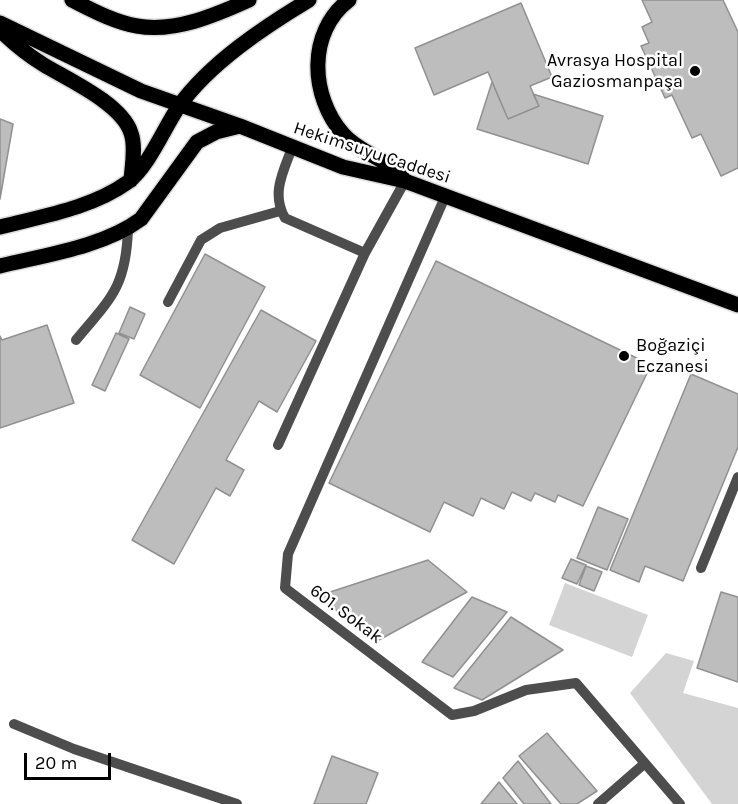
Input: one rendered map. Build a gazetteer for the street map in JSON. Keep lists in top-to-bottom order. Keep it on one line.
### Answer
{"streets":{"main road":["Hekimsuyu Caddesi"],"street":["601. Sokak"]},"crossings":[["Hekimsuyu Caddesi","601. Sokak"]],"places":["Avrasya Hospital Gaziosmanpaşa","Boğaziçi Eczanesi"],"scale_bar":"20 m"}
